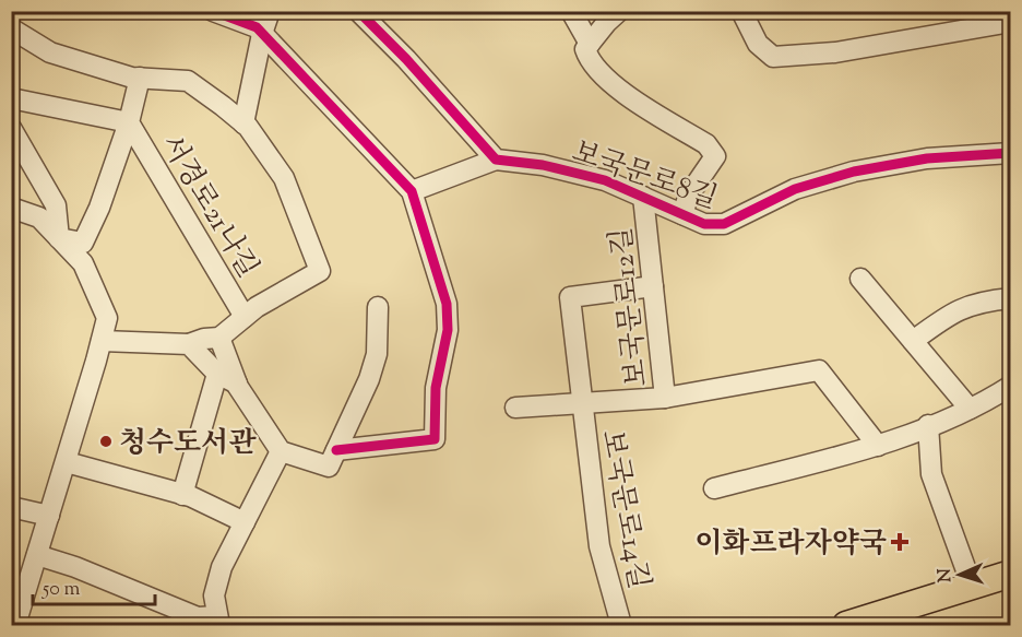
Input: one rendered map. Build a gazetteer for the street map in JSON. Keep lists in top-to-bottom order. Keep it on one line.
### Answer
{"streets":{"street":["보국문로8길","서경로21나길","보국문로12길","보국문로14길"]},"crossings":[["보국문로8길","보국문로12길"],["보국문로12길","보국문로14길"]],"places":{"other":["청수도서관"],"health":["이화프라자약국"]},"scale_bar":"50 m","north":"left"}
